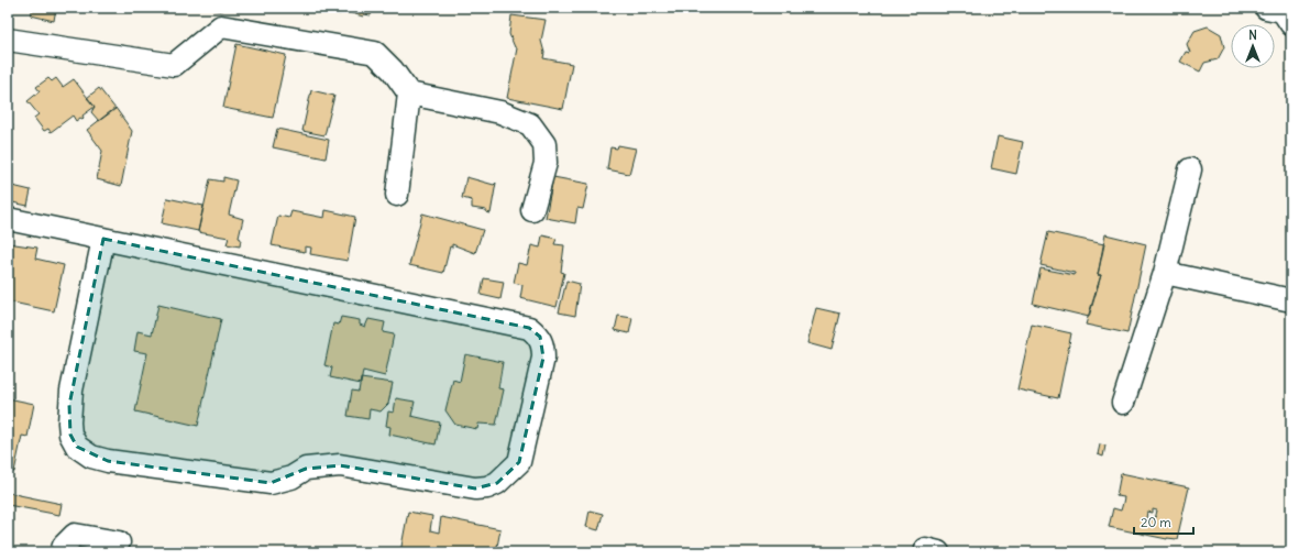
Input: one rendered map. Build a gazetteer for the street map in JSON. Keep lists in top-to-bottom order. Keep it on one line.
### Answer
{"scale_bar":"20 m","north":"top"}
